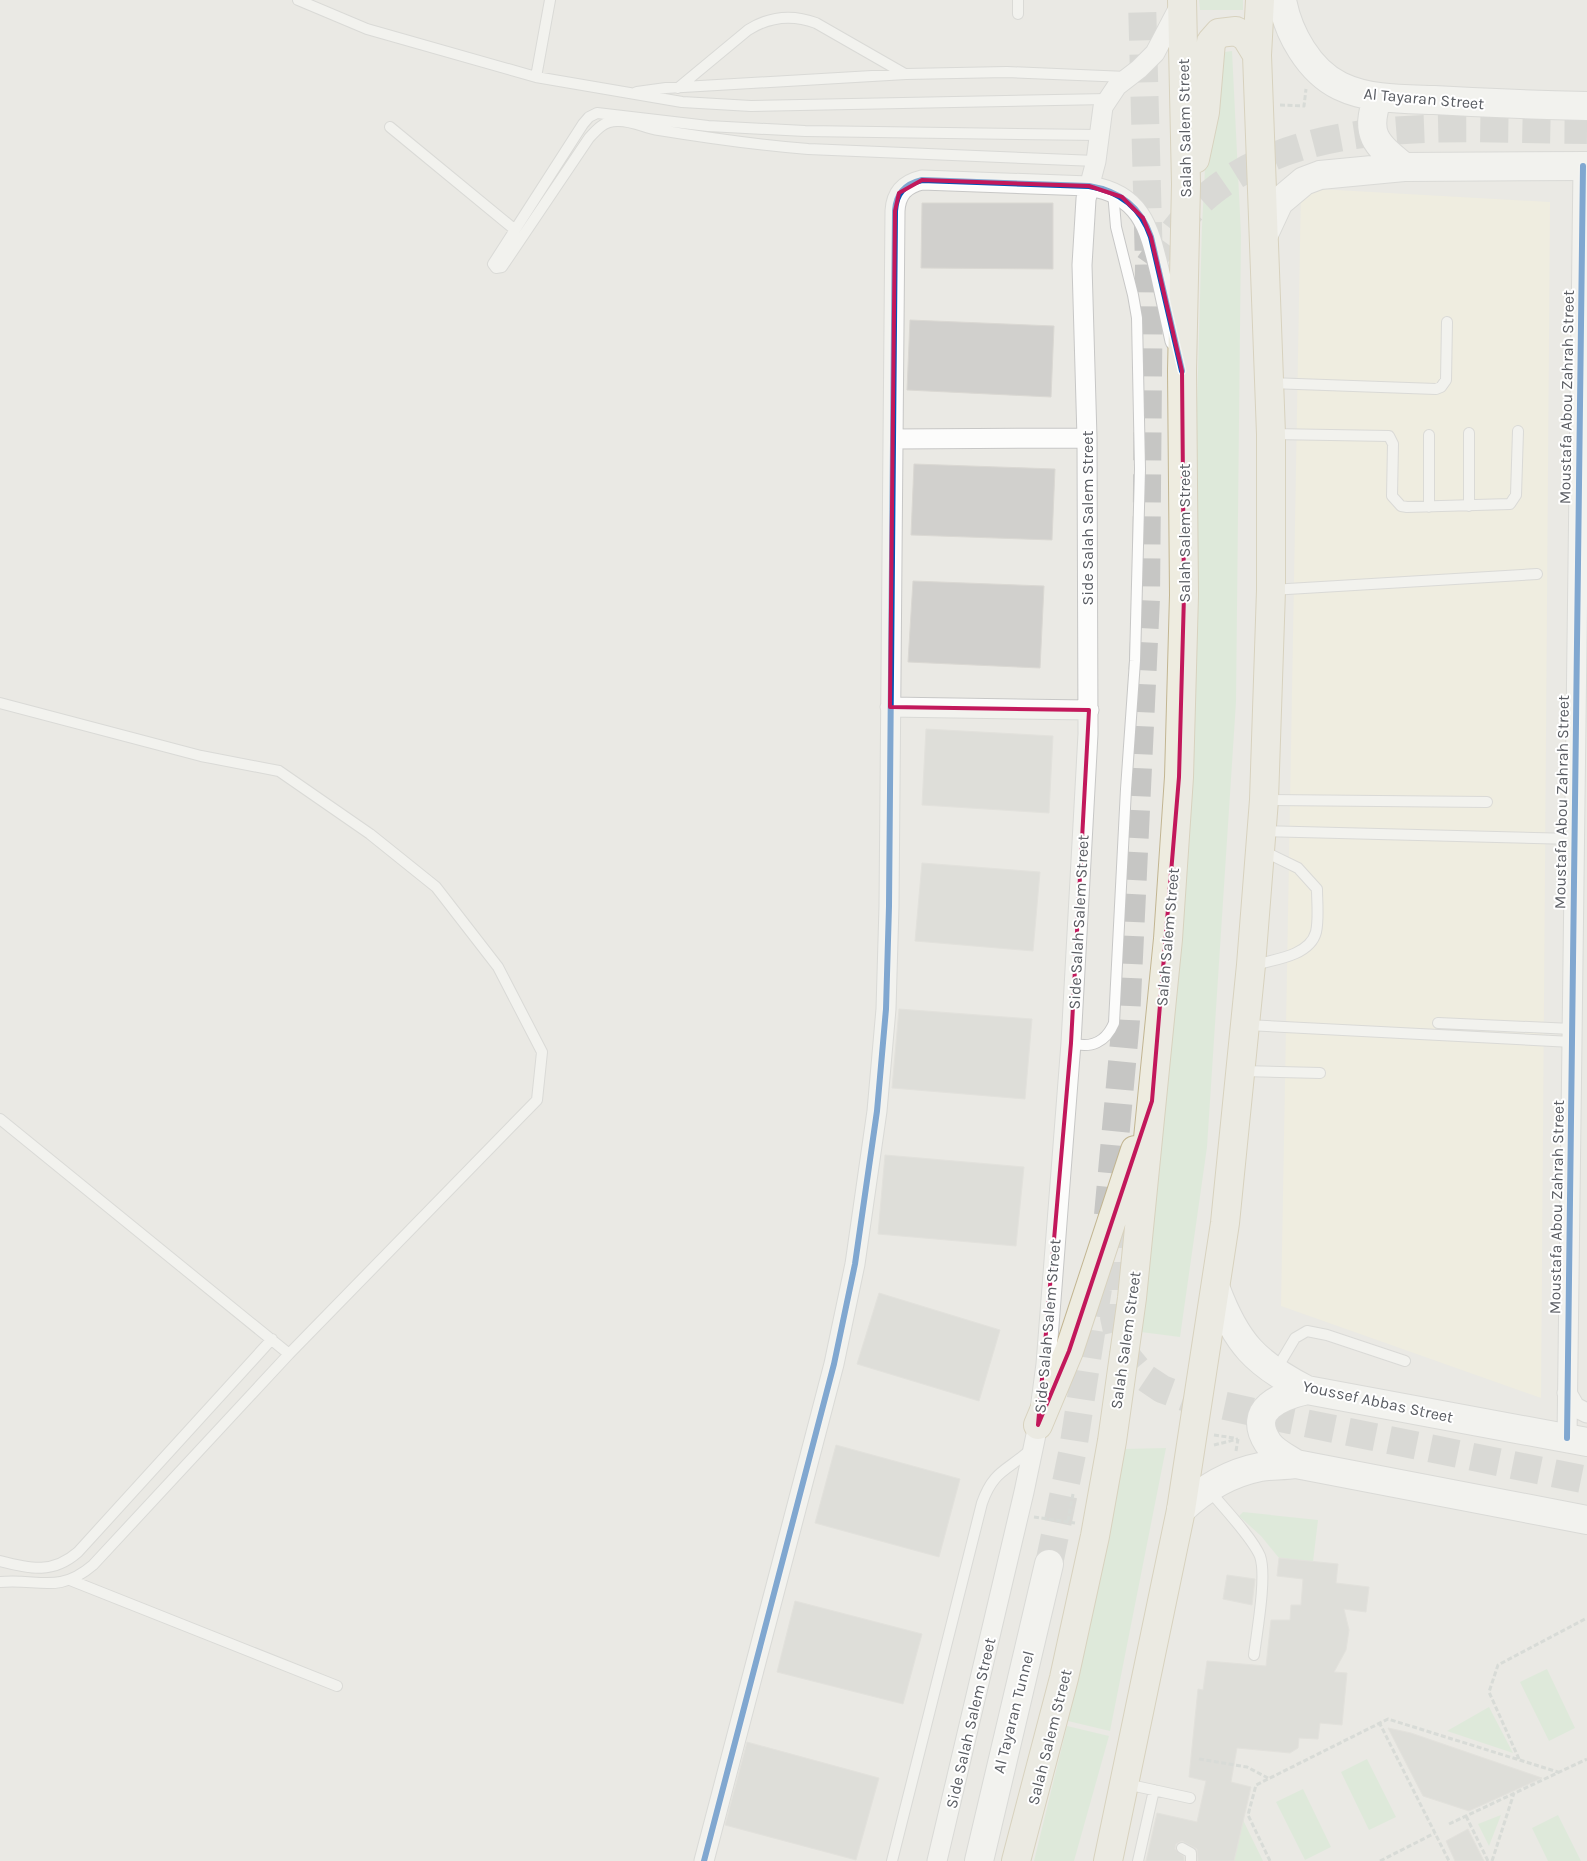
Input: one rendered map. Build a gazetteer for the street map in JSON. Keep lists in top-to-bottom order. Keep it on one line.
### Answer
{"streets":{"highway":["Salah Salem Street"],"main road":["Al Tayaran Street","Youssef Abbas Street","Al Tayaran Tunnel"],"street":["Moustafa Abou Zahrah Street","Side Salah Salem Street"]},"crossings":[["Salah Salem Street","Side Salah Salem Street"],["Moustafa Abou Zahrah Street","Youssef Abbas Street"]]}
